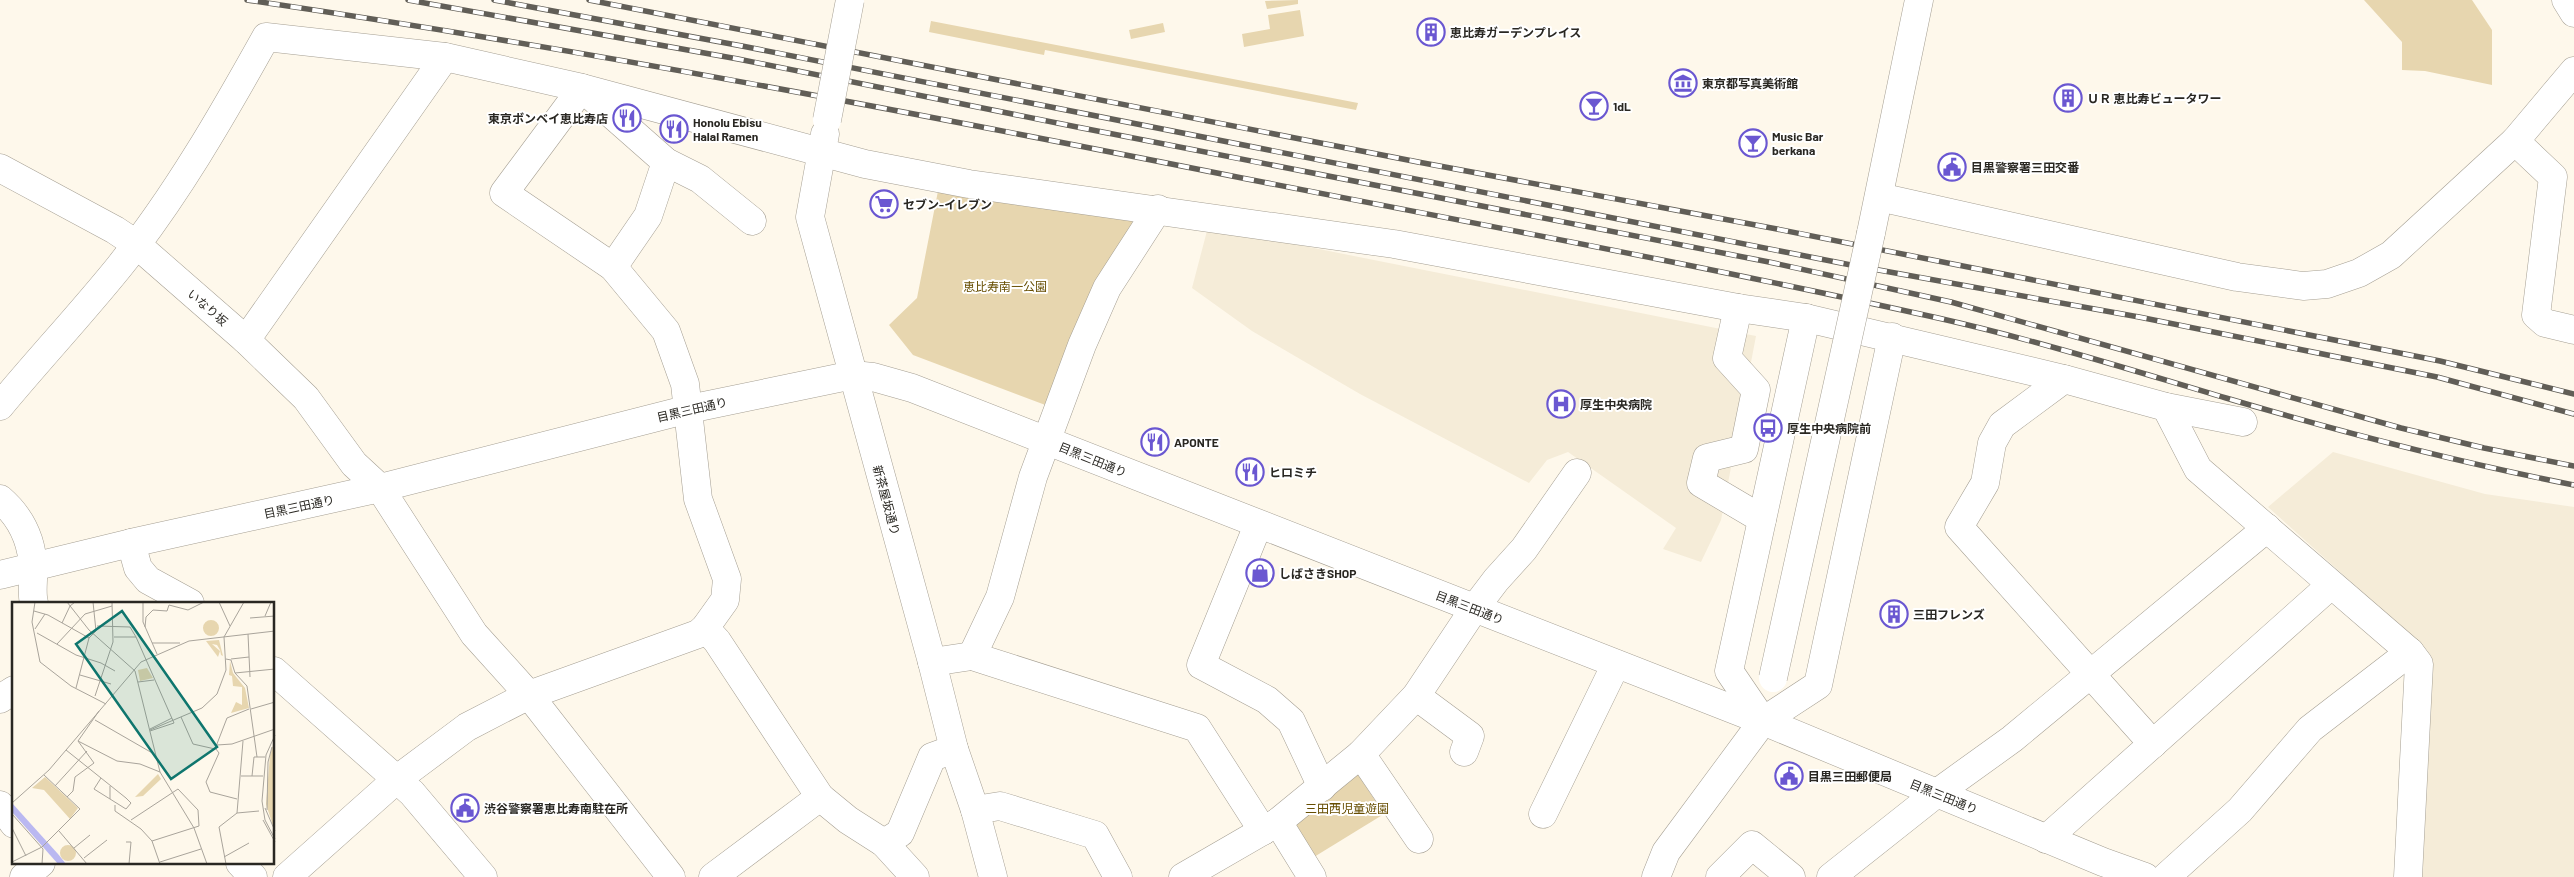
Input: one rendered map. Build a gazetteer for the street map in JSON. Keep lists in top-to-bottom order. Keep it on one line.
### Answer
{"streets":{"street":["いなり坂","目黒三田通り","新茶屋坂通り"]},"crossings":[["いなり坂","目黒三田通り"],["目黒三田通り","新茶屋坂通り"]],"parks":["恵比寿南一公園","三田西児童遊園"],"places":{"building":["恵比寿ガーデンプレイス","ＵＲ 恵比寿ビュータワー","三田フレンズ"],"museum":["東京都写真美術館"],"bar":["1dL","Music Bar berkana"],"restaurant":["東京ボンベイ恵比寿店","Honolu Ebisu Halal Ramen","APONTE","ヒロミチ"],"public building":["目黒警察署三田交番","目黒三田郵便局","渋谷警察署恵比寿南駐在所"],"supermarket":["セブン-イレブン"],"hospital":["厚生中央病院"],"bus stop":["厚生中央病院前"],"shop":["しばさきSHOP"]}}
